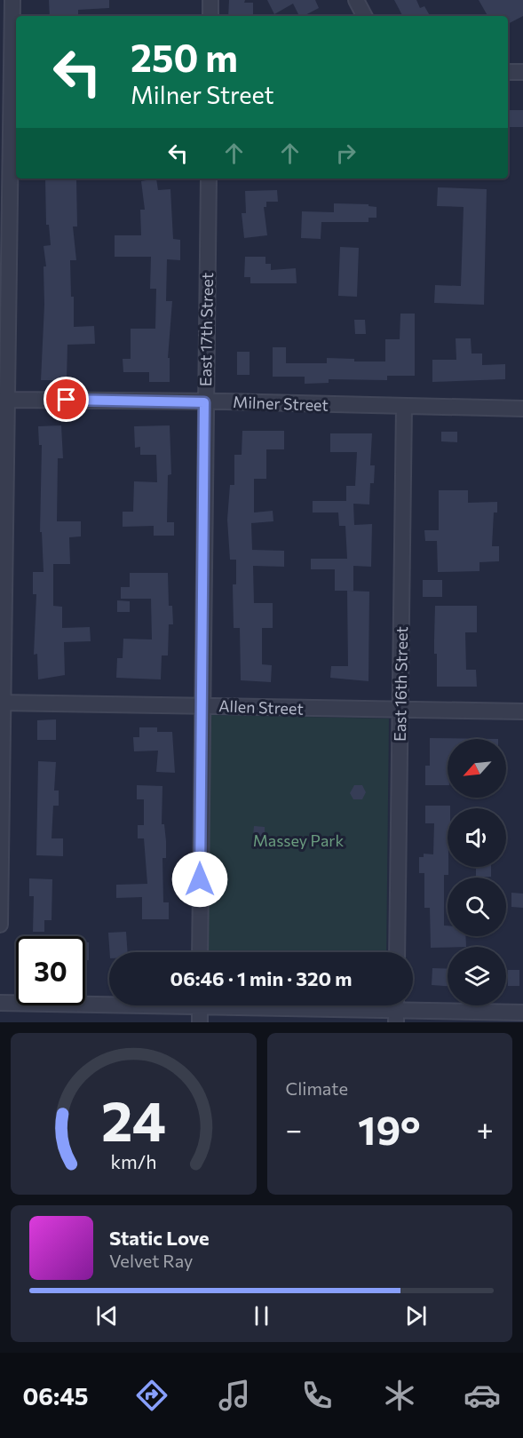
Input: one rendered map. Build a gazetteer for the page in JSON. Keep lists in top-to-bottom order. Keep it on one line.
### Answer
{"streets":{"street":["East 17th Street","Milner Street","East 16th Street","Allen Street"]},"crossings":[["East 17th Street","Milner Street"],["East 17th Street","Allen Street"],["Milner Street","East 16th Street"],["East 16th Street","Allen Street"]],"parks":["Massey Park"],"north":"bottom left","page":{"turn":["250 m","Milner Street"],"limit":"30","trip":"06:46 · 1 min · 320 m","tile":"Climate","heat":["−","19°","+"],"song":["Static Love","Velvet Ray"],"tabs":"06:45","gauge":["24","km/h"]}}
